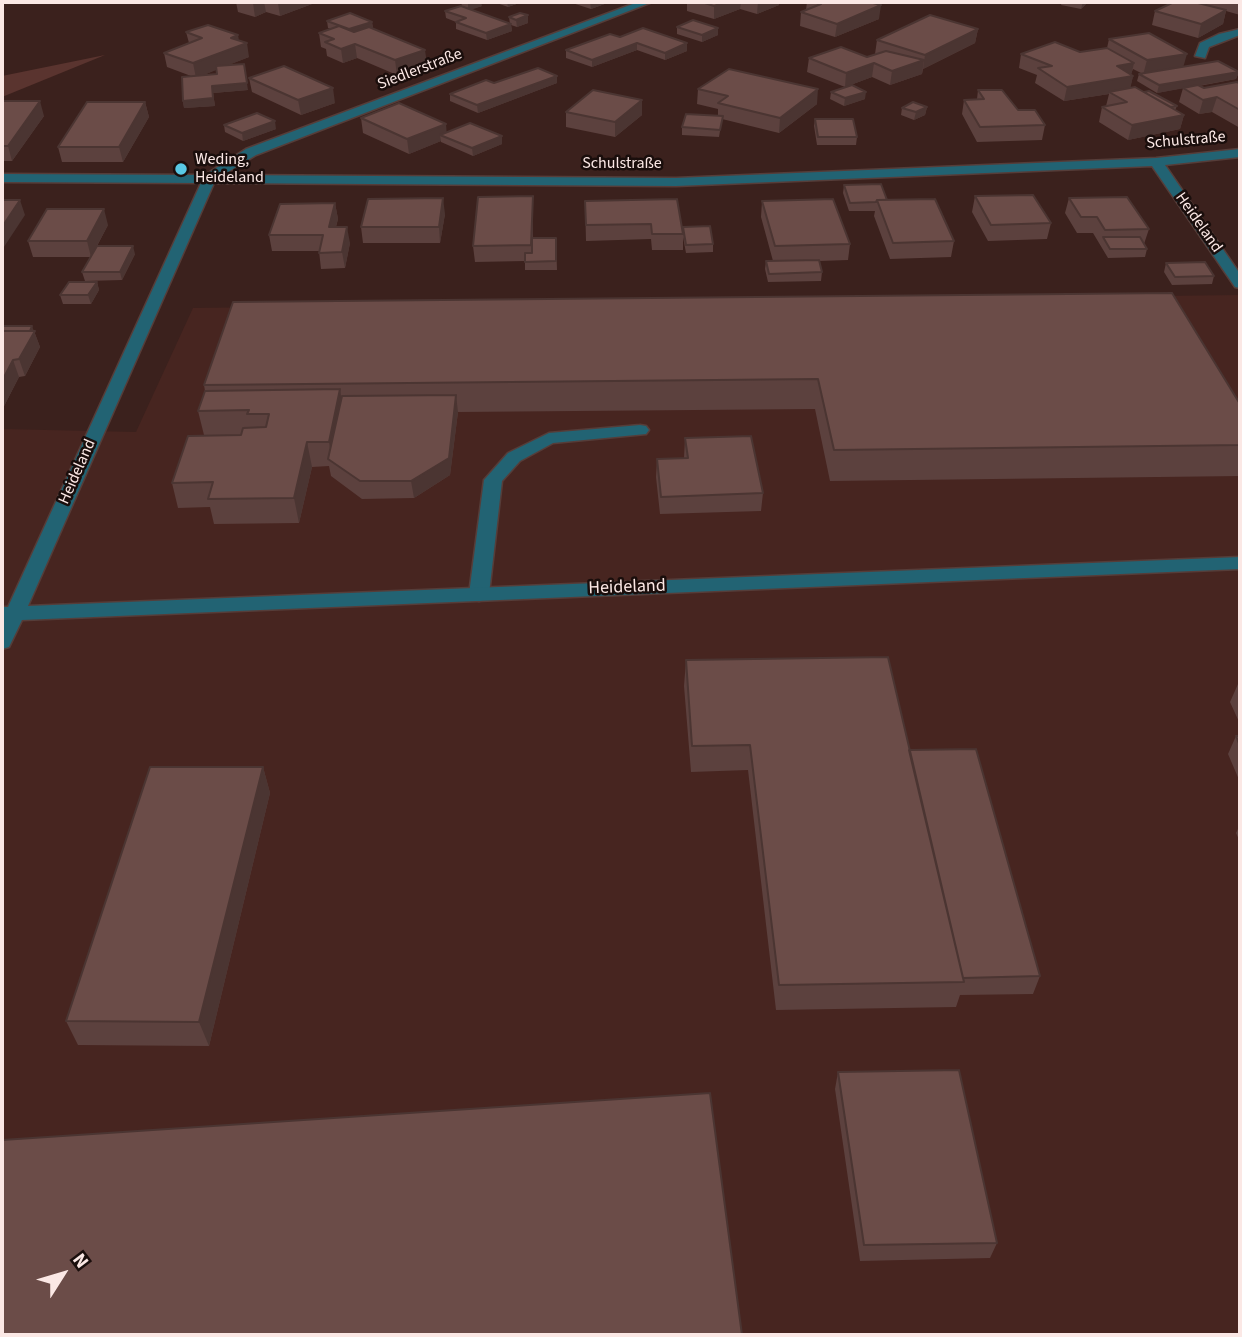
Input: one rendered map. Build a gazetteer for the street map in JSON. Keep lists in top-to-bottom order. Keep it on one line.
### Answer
{"streets":{"street":["Siedlerstraße","Schulstraße","Heideland"]},"crossings":[["Siedlerstraße","Schulstraße"],["Siedlerstraße","Heideland"],["Schulstraße","Heideland"]],"places":["Weding, Heideland"],"north":"top right"}
